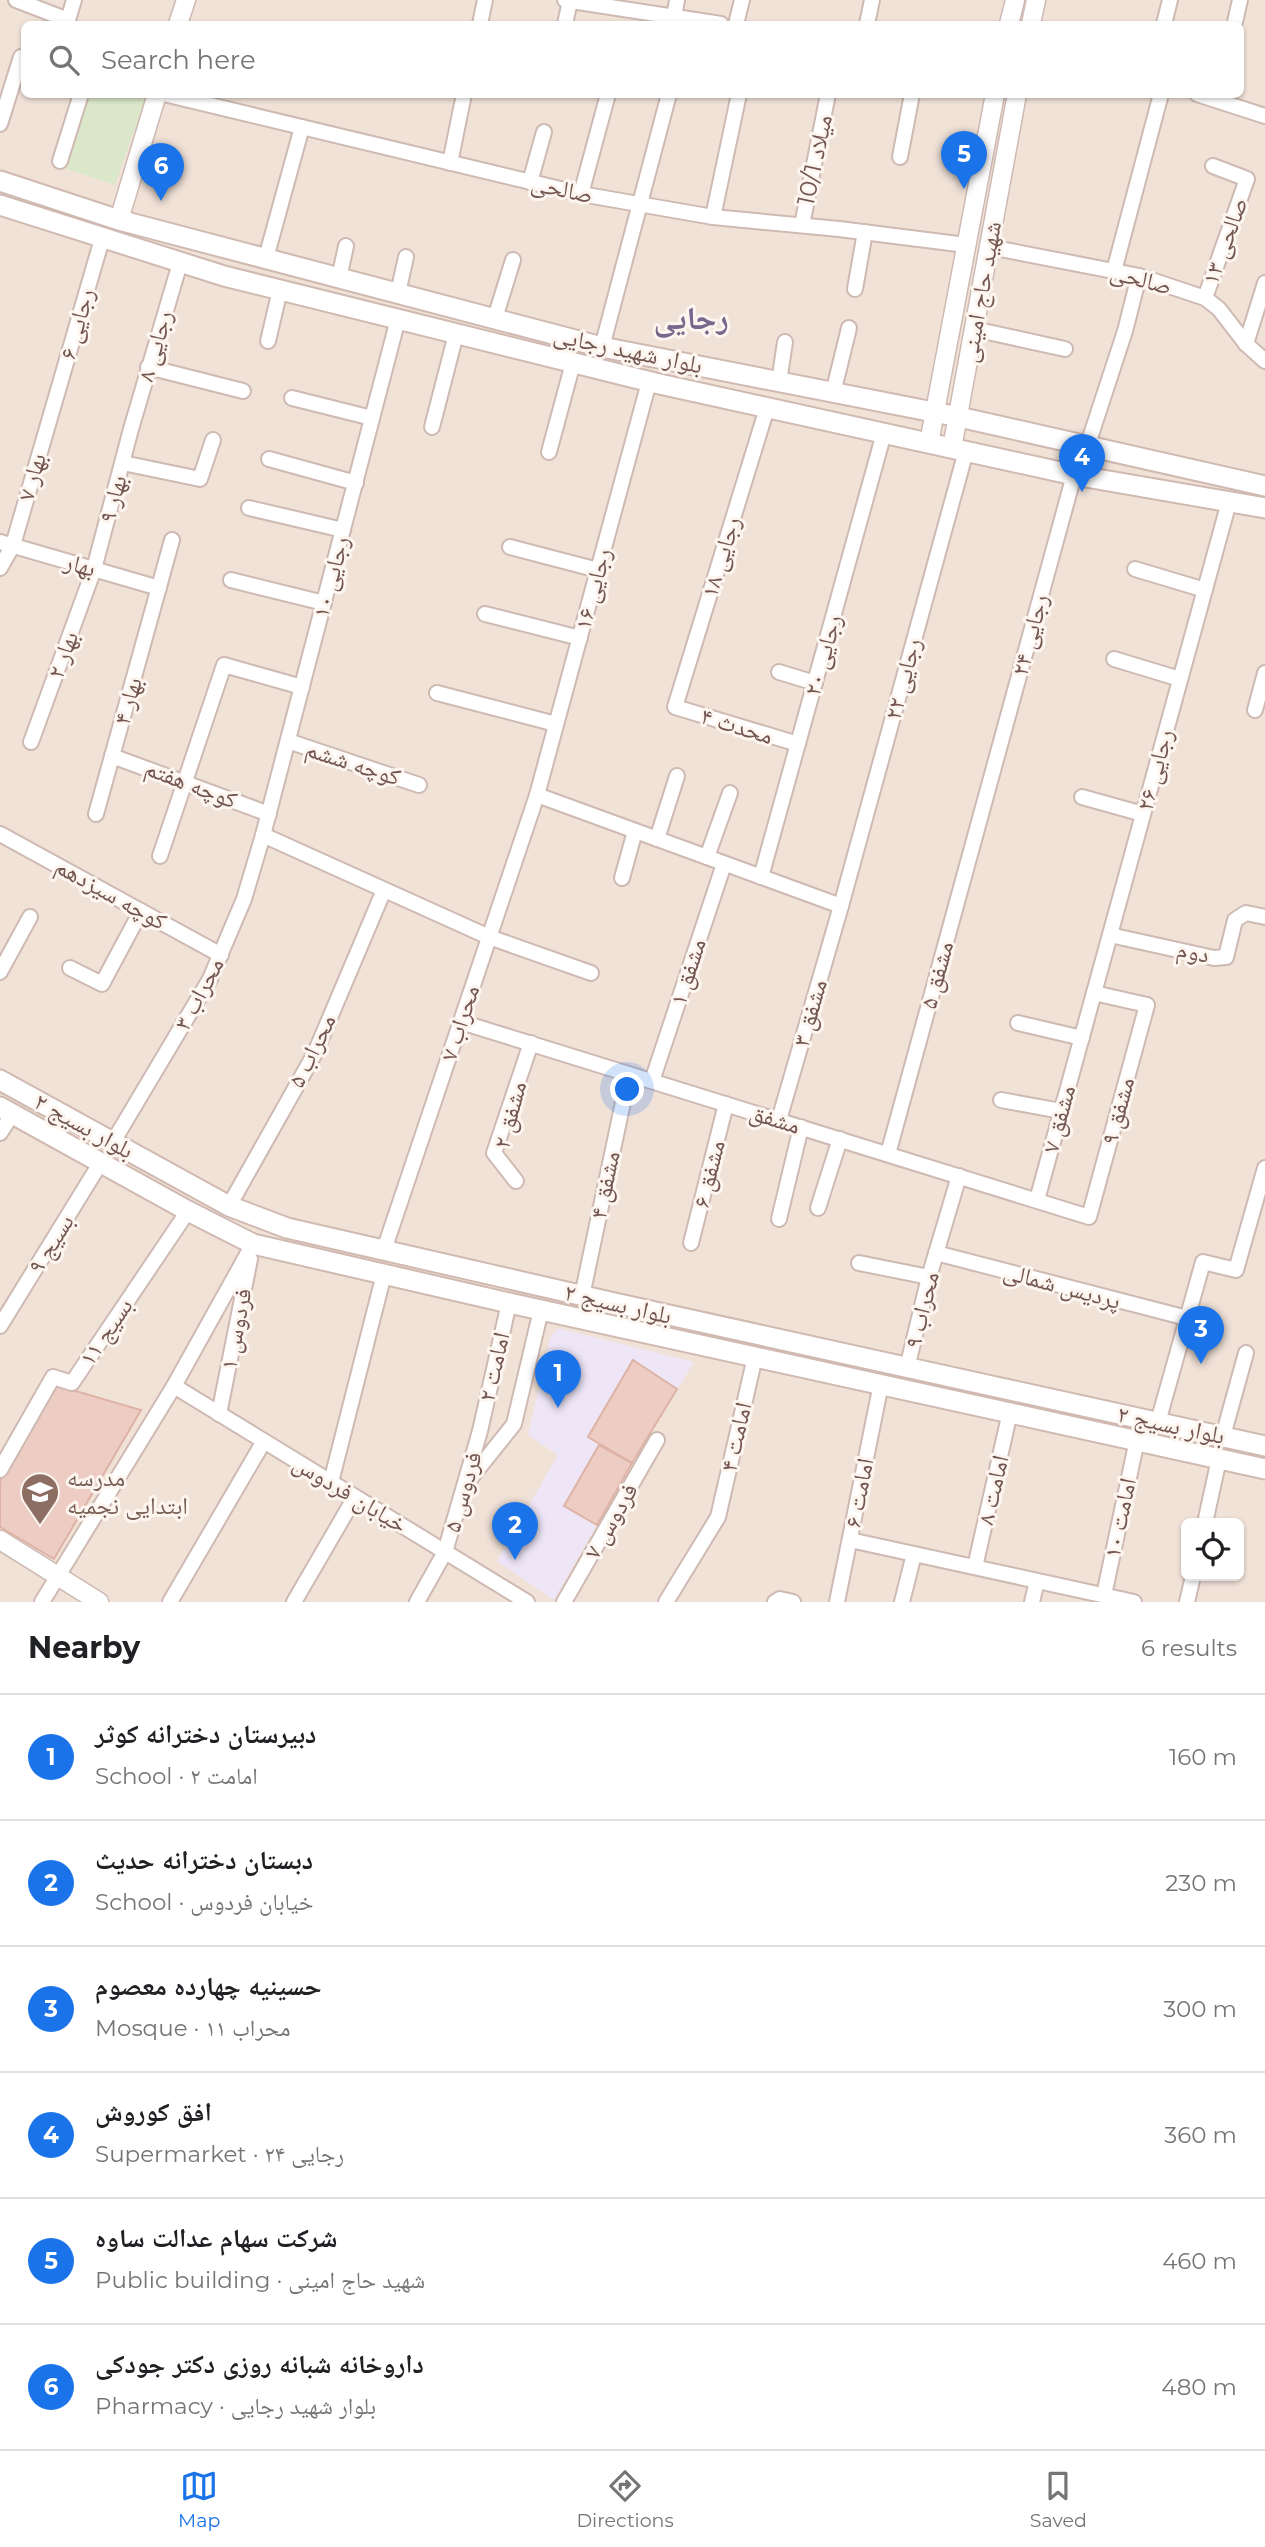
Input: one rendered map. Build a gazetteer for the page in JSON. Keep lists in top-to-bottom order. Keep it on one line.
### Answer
{"streets":{"main road":["بلوار شهید رجایی","بلوار بسیج ۲"],"street":["میلاد 10/1","صالحی","صالحی ۱۳","شهید حاج امینی","رجایی ۶","رجایی ۸","بهار ۷","بهار ۹","رجایی ۱۸","بهار","رجایی ۱۰","رجایی ۱۶","رجایی ۲۴","بهار ۲","رجایی ۲۰","رجایی ۲۲","بهار ۴","محدث ۴","کوچه ششم","رجایی ۲۶","کوچه هفتم","کوچه سیزدهم","دوم","مشفق ۱","مشفق ۵","محراب ۳","مشفق ۳","محراب ۷","محراب ۵","مشفق ۹","مشفق ۲","مشفق","مشفق ۷","مشفق ۶","مشفق ۴","۹ بسیج","پردیس شمالی","محراب ۹","فردوس ۱","۱۱ بسیج","امامت ۲","امامت ۴","امامت ۸","فردوس ۵","امامت ۶","خیابان فردوس","امامت ۱۰","فردوس ۷"]},"crossings":[["میلاد 10/1","صالحی"],["صالحی","صالحی ۱۳"],["صالحی","شهید حاج امینی"],["شهید حاج امینی","بلوار شهید رجایی"],["شهید حاج امینی","رجایی ۲۲"],["رجایی ۶","بلوار شهید رجایی"],["رجایی ۶","بهار ۷"],["رجایی ۸","بلوار شهید رجایی"],["رجایی ۸","بهار ۹"],["بلوار شهید رجایی","رجایی ۱۸"],["بلوار شهید رجایی","رجایی ۱۰"],["بلوار شهید رجایی","رجایی ۱۶"],["بلوار شهید رجایی","رجایی ۲۴"],["بلوار شهید رجایی","رجایی ۲۰"],["بلوار شهید رجایی","رجایی ۲۲"],["بلوار شهید رجایی","رجایی ۲۶"],["بهار ۷","بهار"],["بهار ۹","بهار"],["بهار ۹","بهار ۲"],["رجایی ۱۸","محدث ۴"],["بهار","بهار ۲"],["بهار","بهار ۴"],["رجایی ۱۰","کوچه ششم"],["رجایی ۱۰","کوچه هفتم"],["رجایی ۱۰","محراب ۳"],["رجایی ۱۶","محراب ۷"],["رجایی ۲۴","مشفق ۵"],["رجایی ۲۰","محدث ۴"],["رجایی ۲۲","مشفق ۳"],["بهار ۴","کوچه هفتم"],["رجایی ۲۶","دوم"],["رجایی ۲۶","مشفق ۹"],["رجایی ۲۶","مشفق ۷"],["کوچه سیزدهم","محراب ۳"],["مشفق ۱","مشفق"],["مشفق ۵","مشفق"],["محراب ۳","بلوار بسیج ۲"],["مشفق ۳","مشفق"],["محراب ۷","مشفق"],["محراب ۷","بلوار بسیج ۲"],["محراب ۵","بلوار بسیج ۲"],["مشفق ۹","مشفق"],["مشفق ۲","مشفق"],["مشفق","مشفق ۷"],["مشفق","مشفق ۶"],["مشفق","مشفق ۴"],["مشفق","محراب ۹"],["بلوار بسیج ۲","مشفق ۴"],["بلوار بسیج ۲","۹ بسیج"],["بلوار بسیج ۲","محراب ۹"],["بلوار بسیج ۲","فردوس ۱"],["بلوار بسیج ۲","۱۱ بسیج"],["بلوار بسیج ۲","امامت ۲"],["بلوار بسیج ۲","امامت ۴"],["بلوار بسیج ۲","امامت ۸"],["بلوار بسیج ۲","امامت ۶"],["بلوار بسیج ۲","امامت ۱۰"],["پردیس شمالی","محراب ۹"],["فردوس ۱","خیابان فردوس"],["امامت ۲","فردوس ۵"],["فردوس ۵","خیابان فردوس"]],"districts":["رجایی"],"places":{"school or university":["مدرسه ابتدایی نجمیه"]},"page":{"search":"Search here","pins":["5","6","4","3","1","2"],"heading":["Nearby","6 results"],"list":[{"mark":"1","name":"دبیرستان دخترانه کوثر","note":"School · امامت ۲","value":"160 m"},{"mark":"2","name":"دبستان دخترانه حدیث","note":"School · خیابان فردوس","value":"230 m"},{"mark":"3","name":"حسینیه چهارده معصوم","note":"Mosque · محراب ۱۱","value":"300 m"},{"mark":"4","name":"افق کوروش","note":"Supermarket · رجایی ۲۴","value":"360 m"},{"mark":"5","name":"شرکت سهام عدالت ساوه","note":"Public building · شهید حاج امینی","value":"460 m"},{"mark":"6","name":"داروخانه شبانه روزی دکتر جودکی","note":"Pharmacy · بلوار شهید رجایی","value":"480 m"}],"nav":["Map","Directions","Saved"]}}
